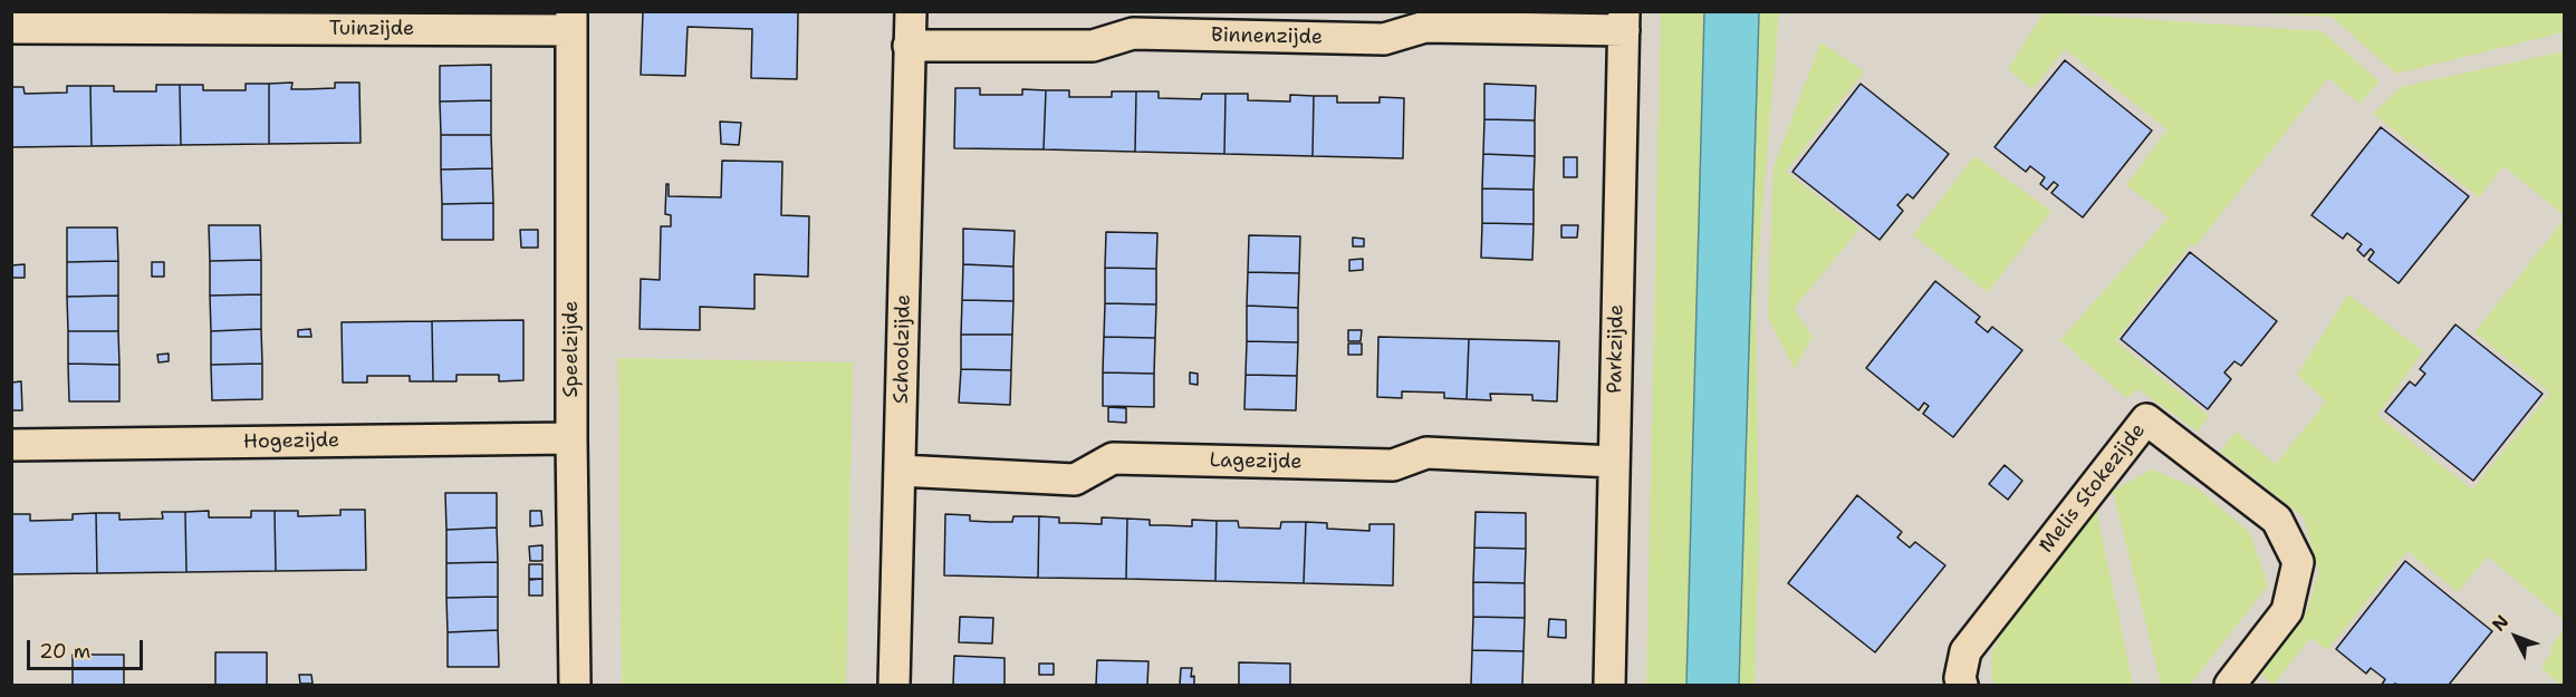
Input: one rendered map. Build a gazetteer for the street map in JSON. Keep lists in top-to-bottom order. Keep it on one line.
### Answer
{"streets":{"street":["Tuinzijde","Binnenzijde","Speelzijde","Schoolzijde","Parkzijde","Hogezijde","Lagezijde","Melis Stokezijde"]},"crossings":[["Tuinzijde","Speelzijde"],["Binnenzijde","Schoolzijde"],["Binnenzijde","Parkzijde"],["Speelzijde","Hogezijde"],["Schoolzijde","Lagezijde"],["Parkzijde","Lagezijde"]],"scale_bar":"20 m","north":"top left"}
